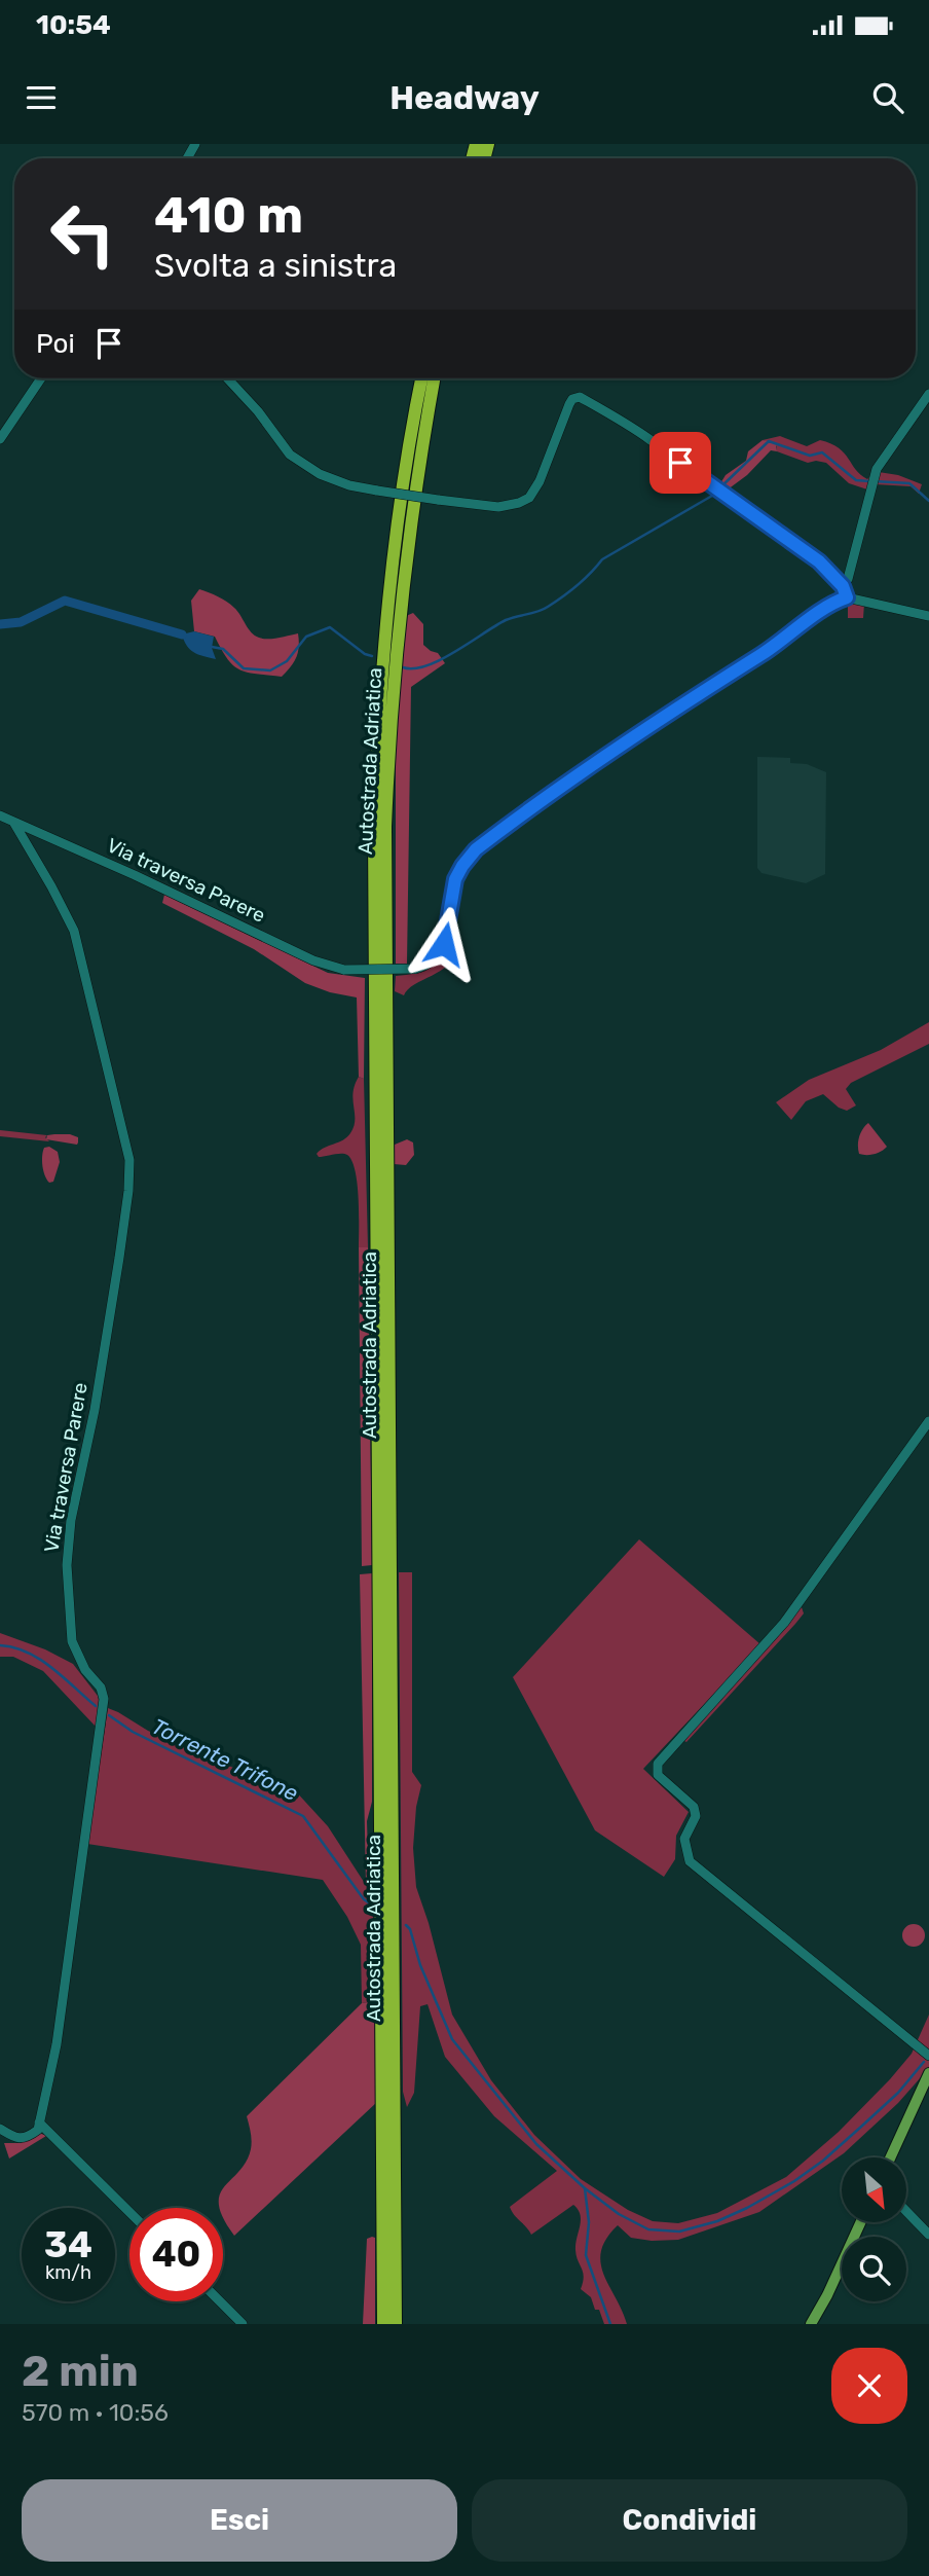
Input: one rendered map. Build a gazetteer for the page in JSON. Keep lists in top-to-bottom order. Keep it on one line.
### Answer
{"streets":{"highway":["Autostrada Adriatica"],"street":["Via traversa Parere"]},"water":["Torrente Trifone"],"north":"bottom right","page":{"status":"10:54","header":"Headway","turn":["410 m","Svolta a sinistra"],"then":"Poi","speed":"34 km/h","limit":"40","heading":["2 min","570 m · 10:56"],"buttons":["Esci","Condividi"]}}
